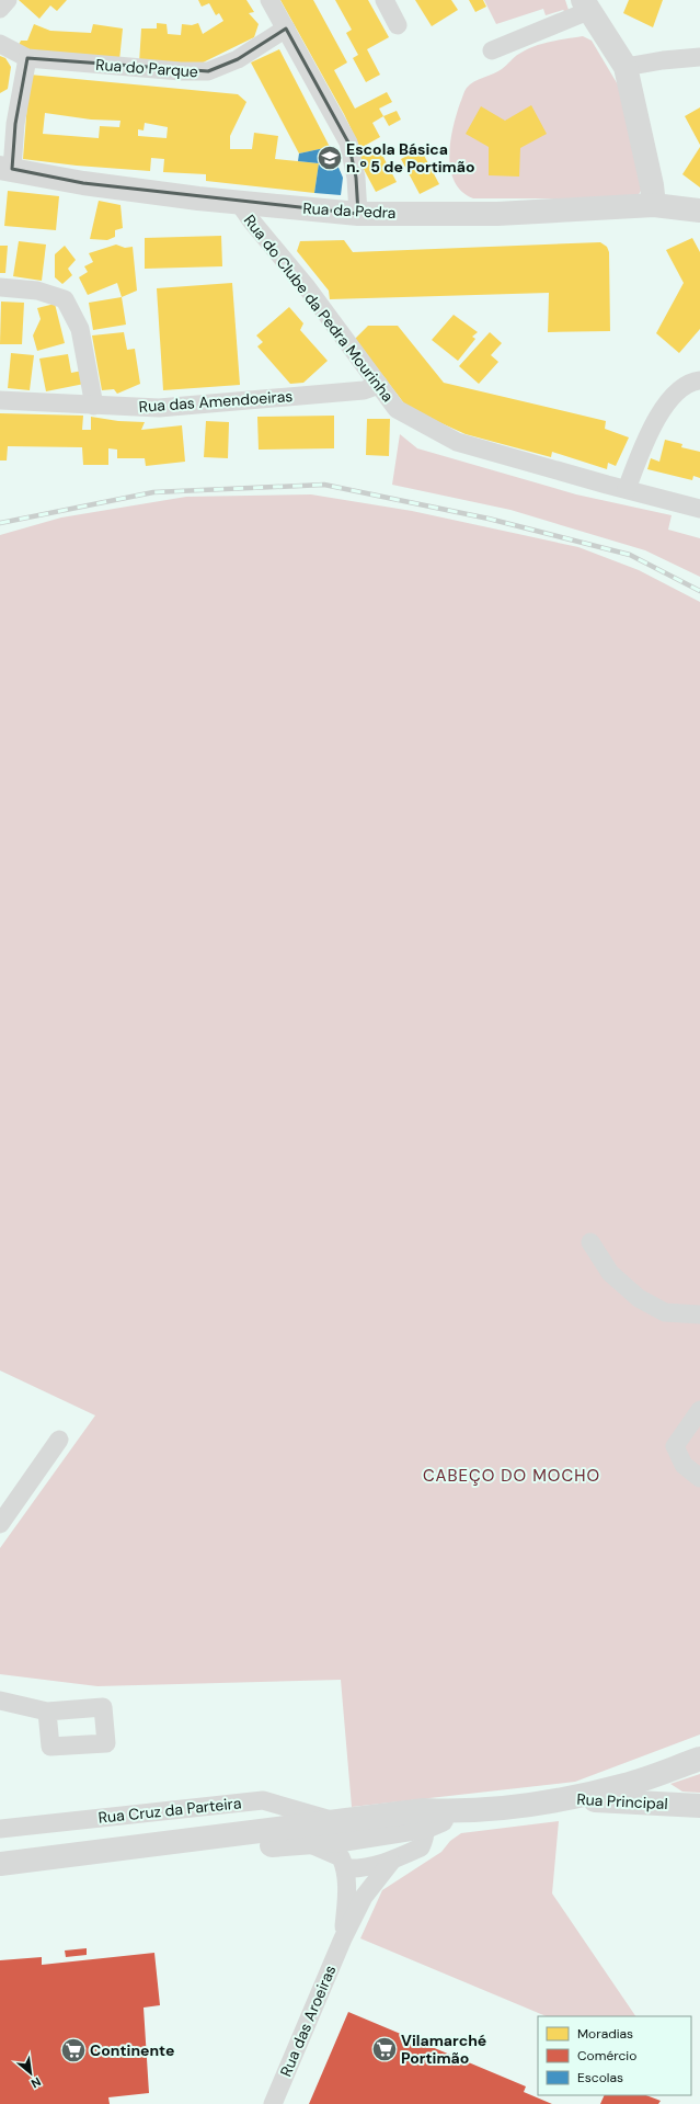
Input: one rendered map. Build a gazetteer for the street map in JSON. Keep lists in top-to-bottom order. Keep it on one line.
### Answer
{"streets":{"street":["Rua do Parque","Rua da Pedra","Rua do Clube da Pedra Mourinha","Rua das Amendoeiras","Rua Principal","Rua Cruz da Parteira","Rua das Aroeiras"]},"crossings":[["Rua da Pedra","Rua do Clube da Pedra Mourinha"],["Rua do Clube da Pedra Mourinha","Rua das Amendoeiras"],["Rua Cruz da Parteira","Rua das Aroeiras"]],"districts":["CABEÇO DO MOCHO"],"places":{"school or university":["Escola Básica n.º 5 de Portimão"],"supermarket":["Vilamarché Portimão","Continente"]},"legend":["Moradias","Comércio","Escolas"],"north":"bottom right"}
